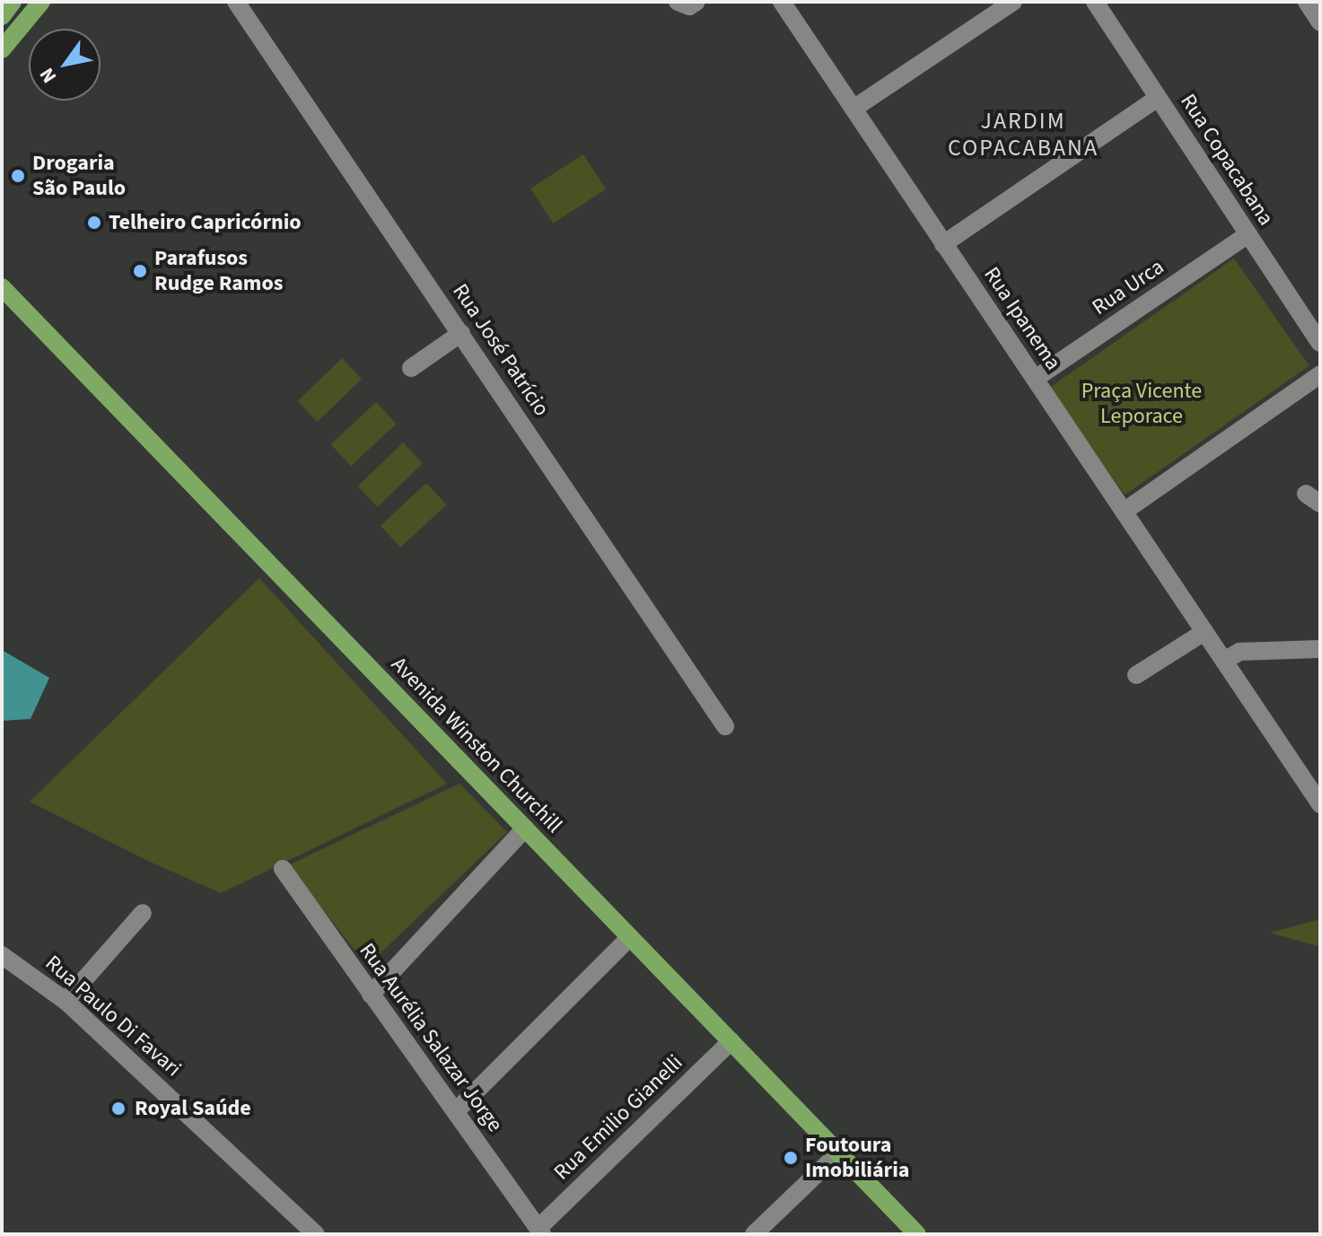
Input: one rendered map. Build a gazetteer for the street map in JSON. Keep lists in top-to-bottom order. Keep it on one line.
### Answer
{"streets":{"main road":["Avenida Winston Churchill"],"street":["Rua Copacabana","Rua Urca","Rua Ipanema","Rua José Patrício","Rua Paulo Di Favari","Rua Aurélia Salazar Jorge","Rua Emilio Gianelli"]},"crossings":[["Rua Copacabana","Rua Urca"],["Rua Urca","Rua Ipanema"],["Avenida Winston Churchill","Rua Emilio Gianelli"],["Rua Aurélia Salazar Jorge","Rua Emilio Gianelli"]],"districts":["JARDIM COPACABANA"],"parks":["Praça Vicente Leporace"],"places":["Drogaria São Paulo","Telheiro Capricórnio","Parafusos Rudge Ramos","Royal Saúde","Foutoura Imobiliária"],"north":"bottom left"}
